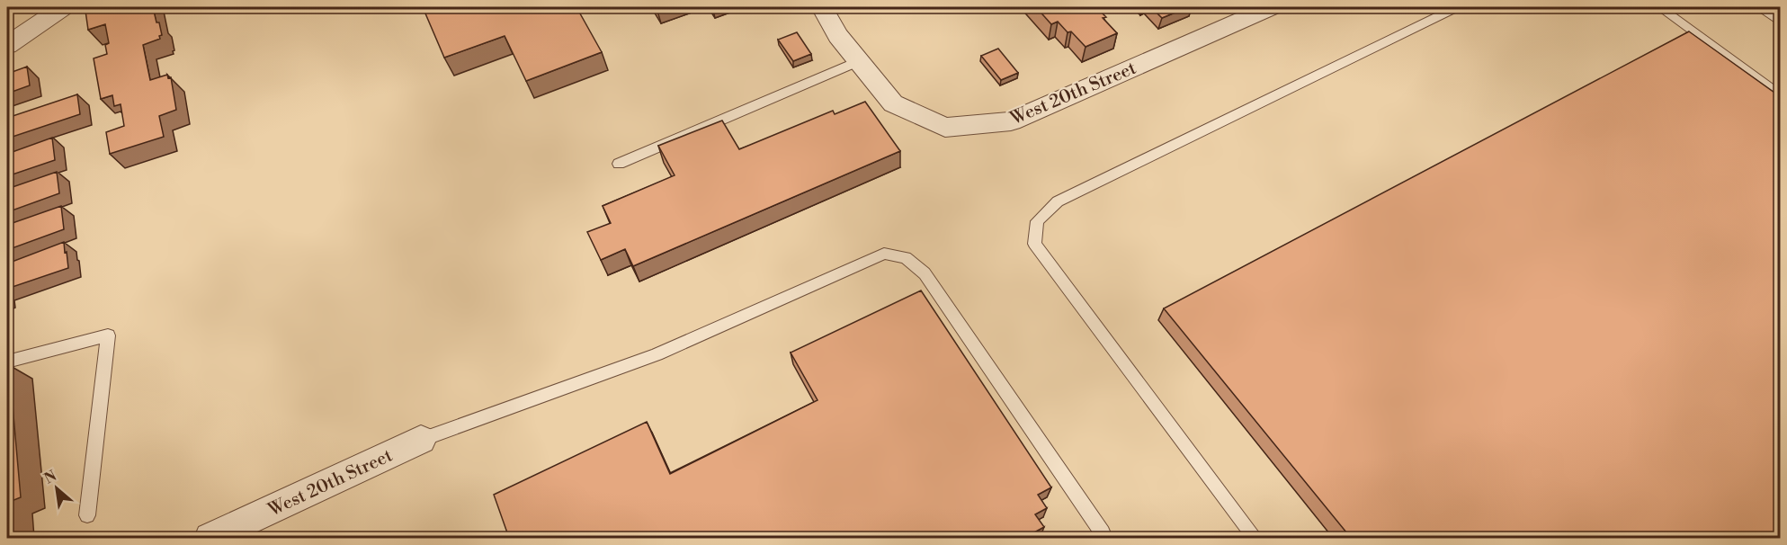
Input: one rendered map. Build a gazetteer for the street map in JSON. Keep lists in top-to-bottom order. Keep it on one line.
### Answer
{"streets":{"street":["West 20th Street"]},"north":"top left"}
